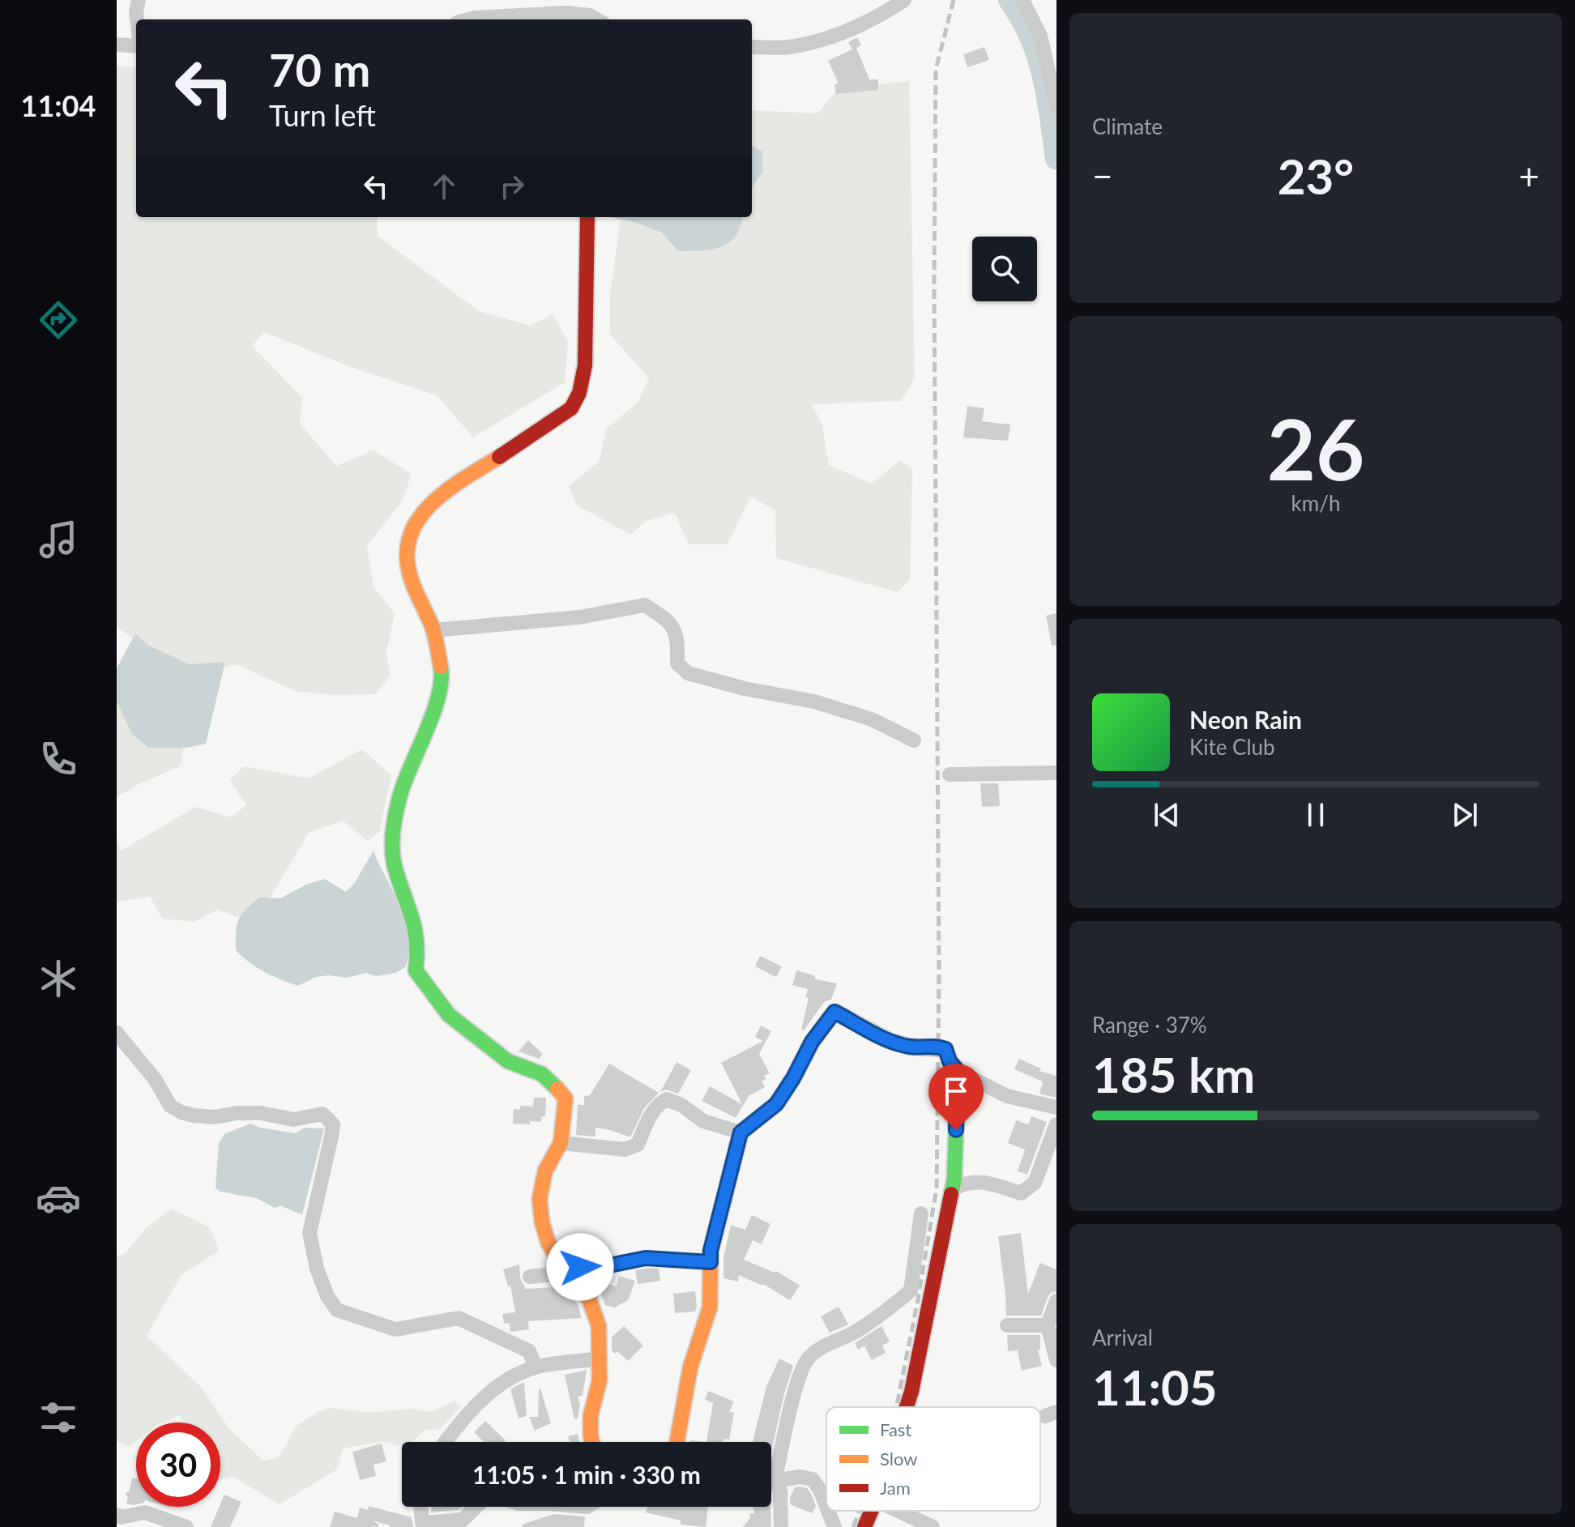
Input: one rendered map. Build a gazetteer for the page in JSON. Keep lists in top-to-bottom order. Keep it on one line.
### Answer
{"legend":["Fast","Slow","Jam"],"page":{"tabs":"11:04","tile":["Climate",["26","km/h"],["Range · 37%","185 km"],["Arrival","11:05"]],"turn":["70 m","Turn left"],"heat":["−","23°","+"],"song":["Neon Rain","Kite Club"],"limit":"30","trip":"11:05 · 1 min · 330 m"}}
